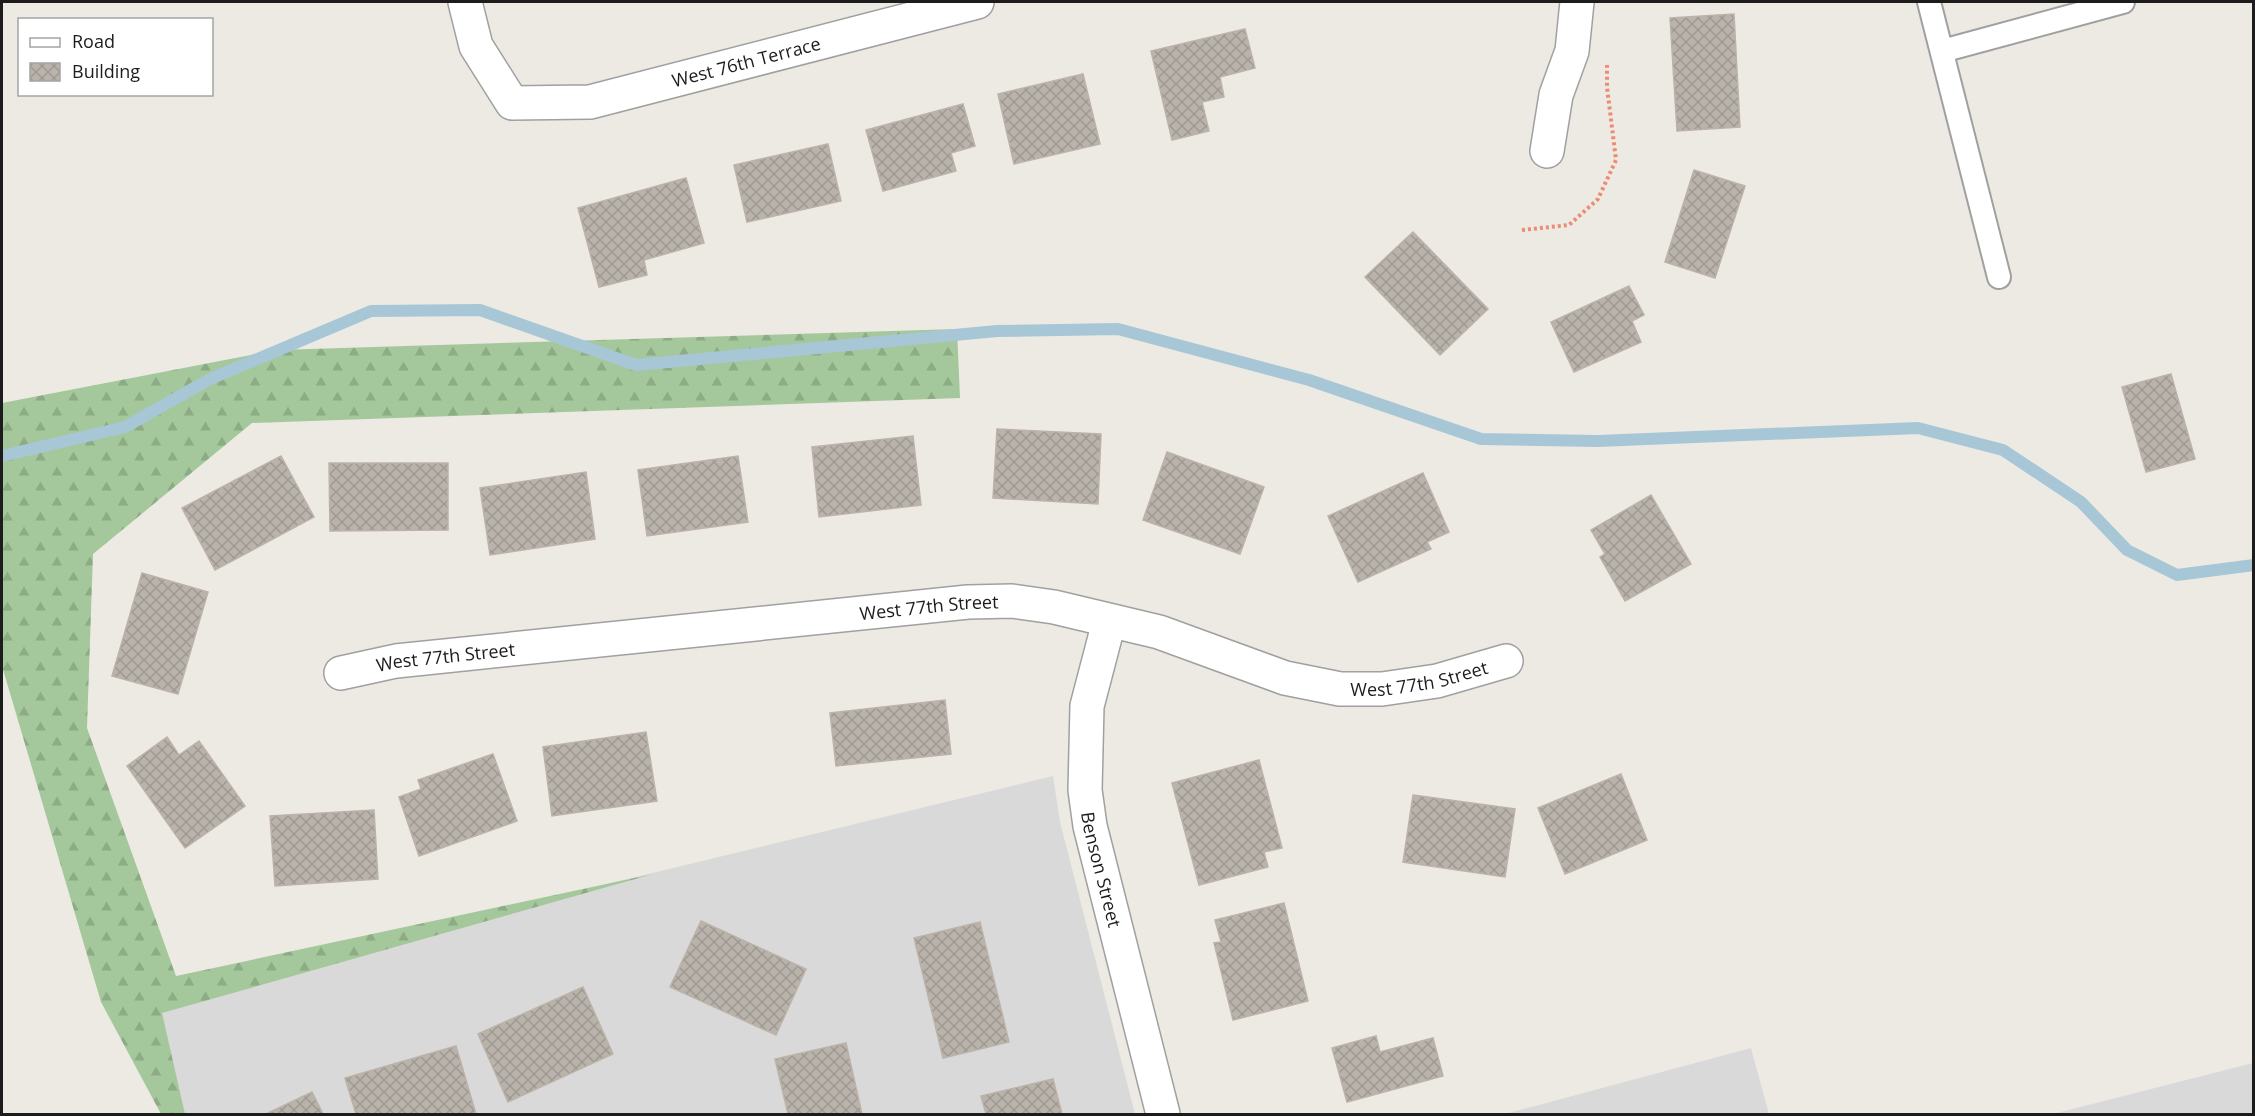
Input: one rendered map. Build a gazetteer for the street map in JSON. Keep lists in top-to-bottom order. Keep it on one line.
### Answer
{"streets":{"street":["West 76th Terrace","West 77th Street","Benson Street"]},"crossings":[["West 77th Street","Benson Street"]],"legend":["Road","Building"]}
